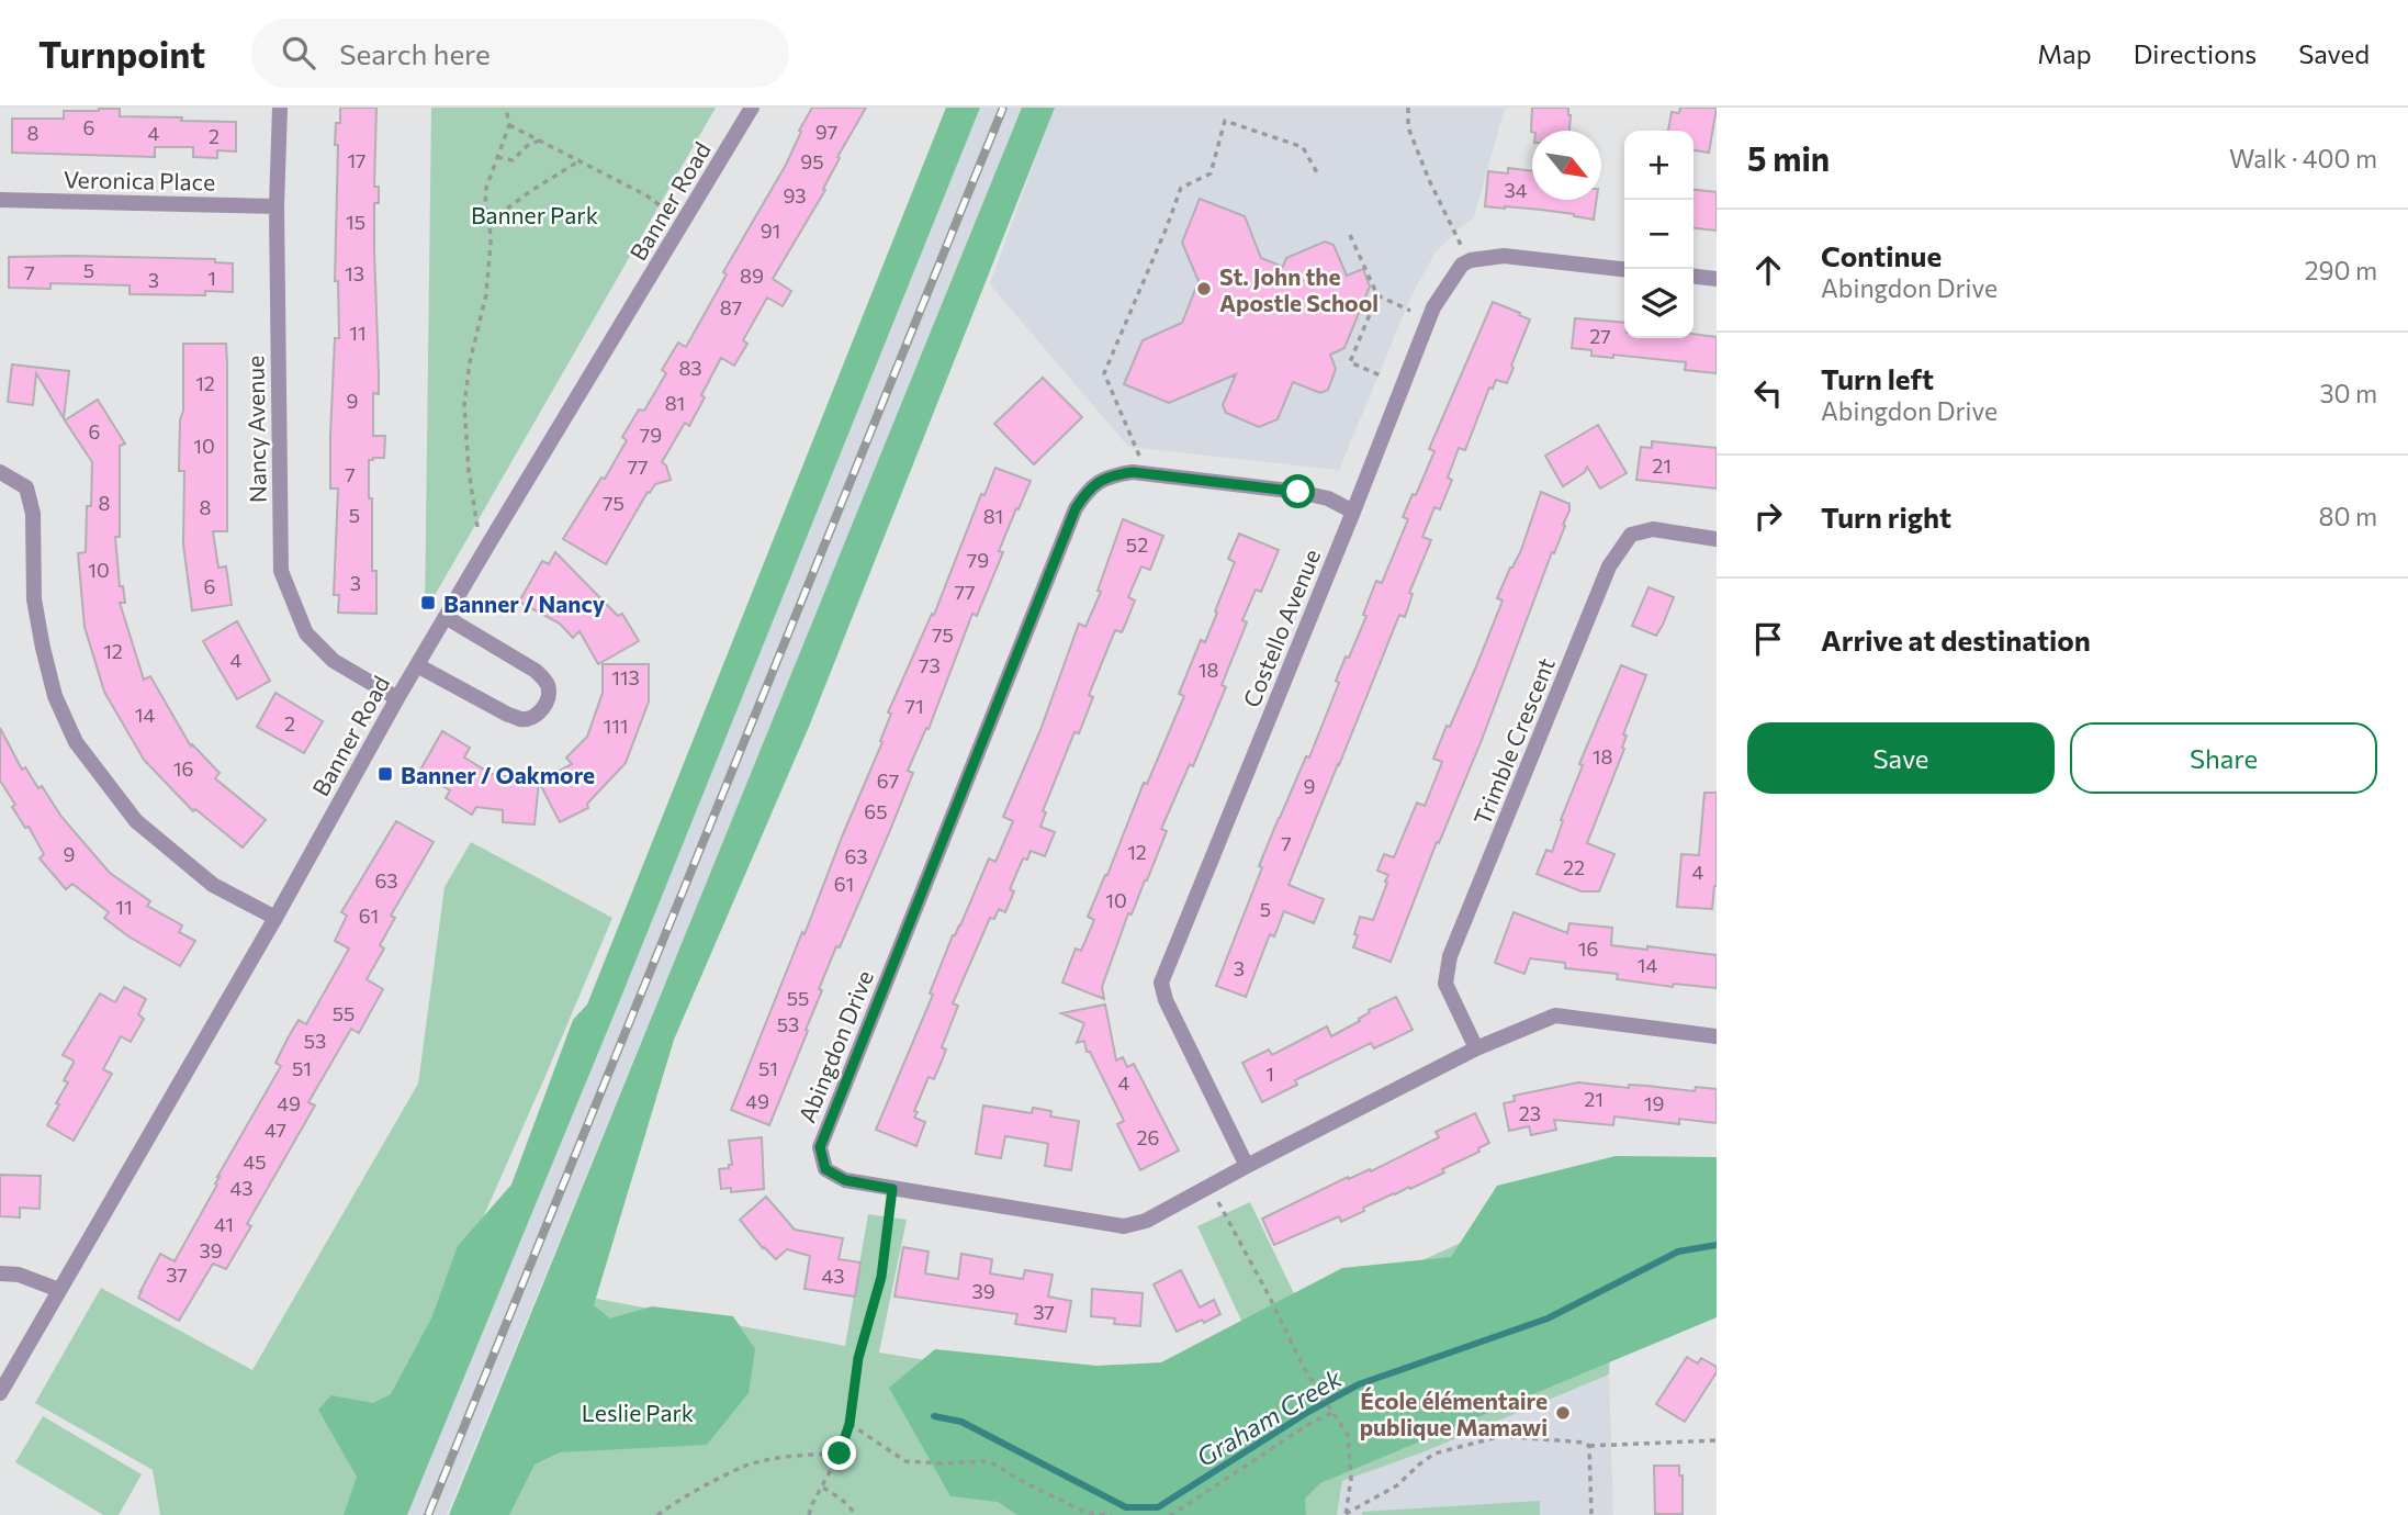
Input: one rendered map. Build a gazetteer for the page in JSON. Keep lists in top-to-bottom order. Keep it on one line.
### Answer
{"streets":{"street":["Veronica Place","Banner Road","Nancy Avenue","Costello Avenue","Trimble Crescent","Abingdon Drive"]},"crossings":[["Veronica Place","Nancy Avenue"],["Banner Road","Nancy Avenue"],["Costello Avenue","Abingdon Drive"],["Trimble Crescent","Abingdon Drive"]],"water":["Graham Creek"],"parks":["Banner Park","Leslie Park"],"places":{"other":["St. John the Apostle School","École élémentaire publique Mamawi"],"transit":["Banner / Nancy","Banner / Oakmore"]},"house_numbers":["6","97","8","4","2","17","95","34","93","15","91","5","7","13","89","1","3","87","11","27","83","12","9","81","6","79","10","21","77","7","8","75","8","5","81","52","79","10","3","6","77","75","12","4","73","18","113","71","14","2","111","18","16","67","9","65","7","12","9","63","22","4","63","61","10","11","5","61","16","14","3","55","55","53","53","51","51","1","4","21","49","49","19","23","47","26","45","43","41","39","37","43","39","37"],"north":"bottom right","page":{"header":"Turnpoint","search":"Search here","nav":["Map","Directions","Saved"],"heading":["5 min","Walk · 400 m"],"map_buttons":["+","−"],"list":[["Continue","Abingdon Drive","290 m"],["Turn left","Abingdon Drive","30 m"],["Turn right","80 m"],"Arrive at destination"],"buttons":["Save","Share"]}}
